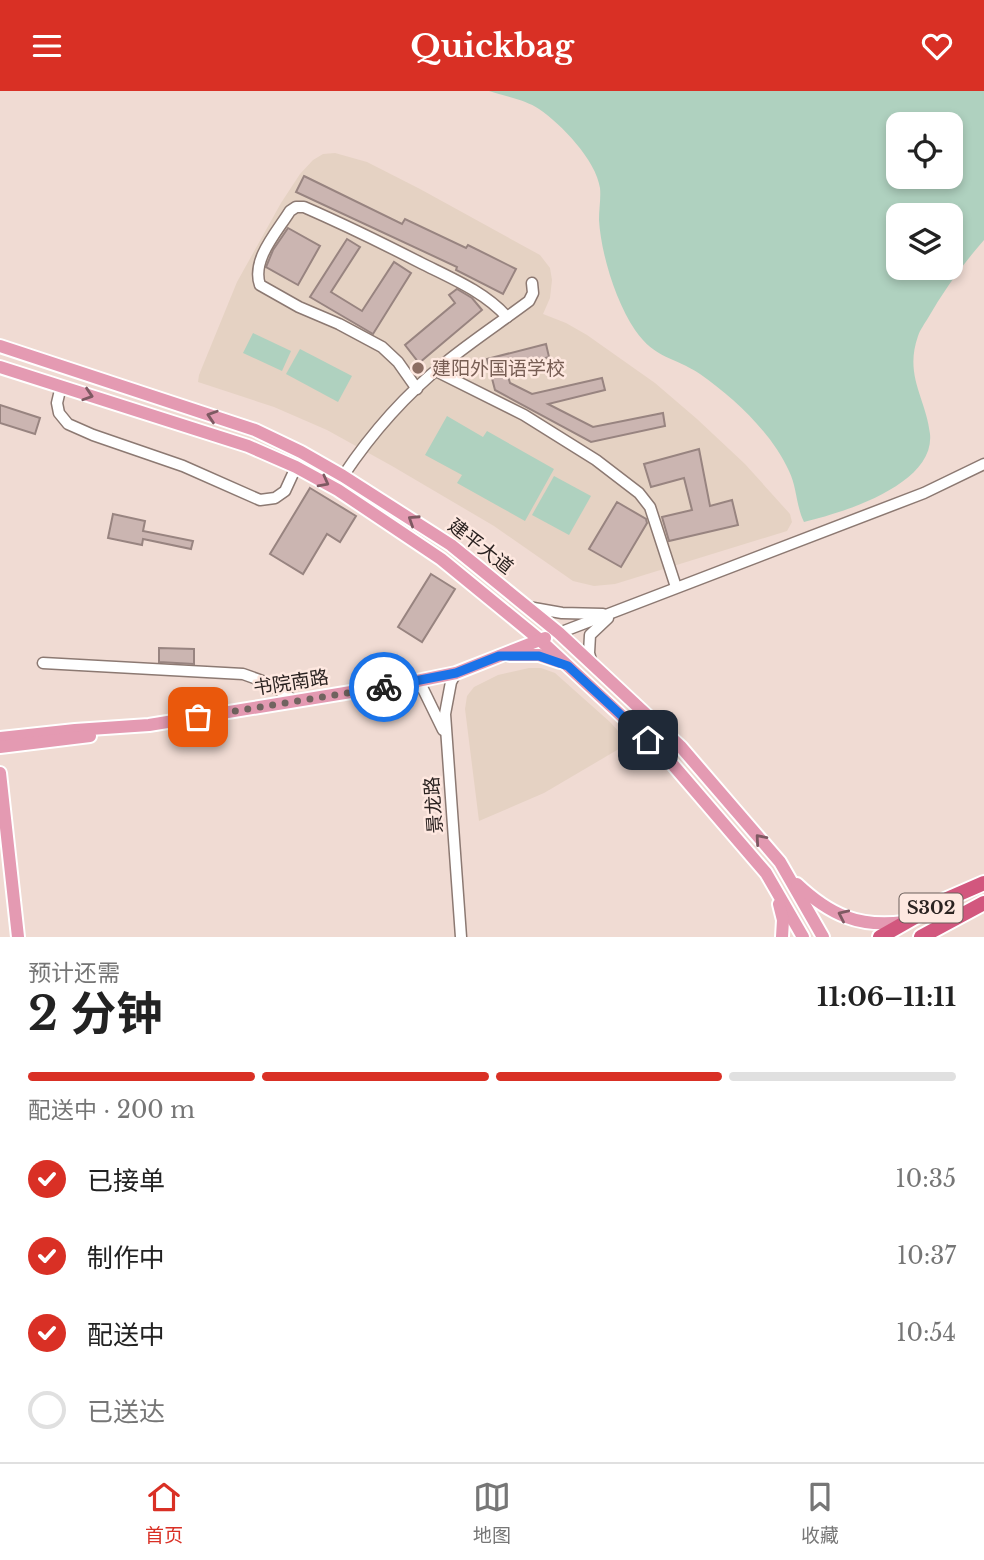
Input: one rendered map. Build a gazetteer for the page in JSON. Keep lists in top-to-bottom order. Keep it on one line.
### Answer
{"streets":{"highway":["S302"],"main road":["建平大道","书院南路"],"street":["景龙路"]},"crossings":[["建平大道","书院南路"],["书院南路","景龙路"]],"places":["建阳外国语学校"],"page":{"header":"Quickbag","heading":["2 分钟","预计还需","11:06–11:11"],"bar":"配送中 · 200 m","list":[["已接单","10:35"],["制作中","10:37"],["配送中","10:54"],"已送达"],"tabs":["首页","地图","收藏"]}}
